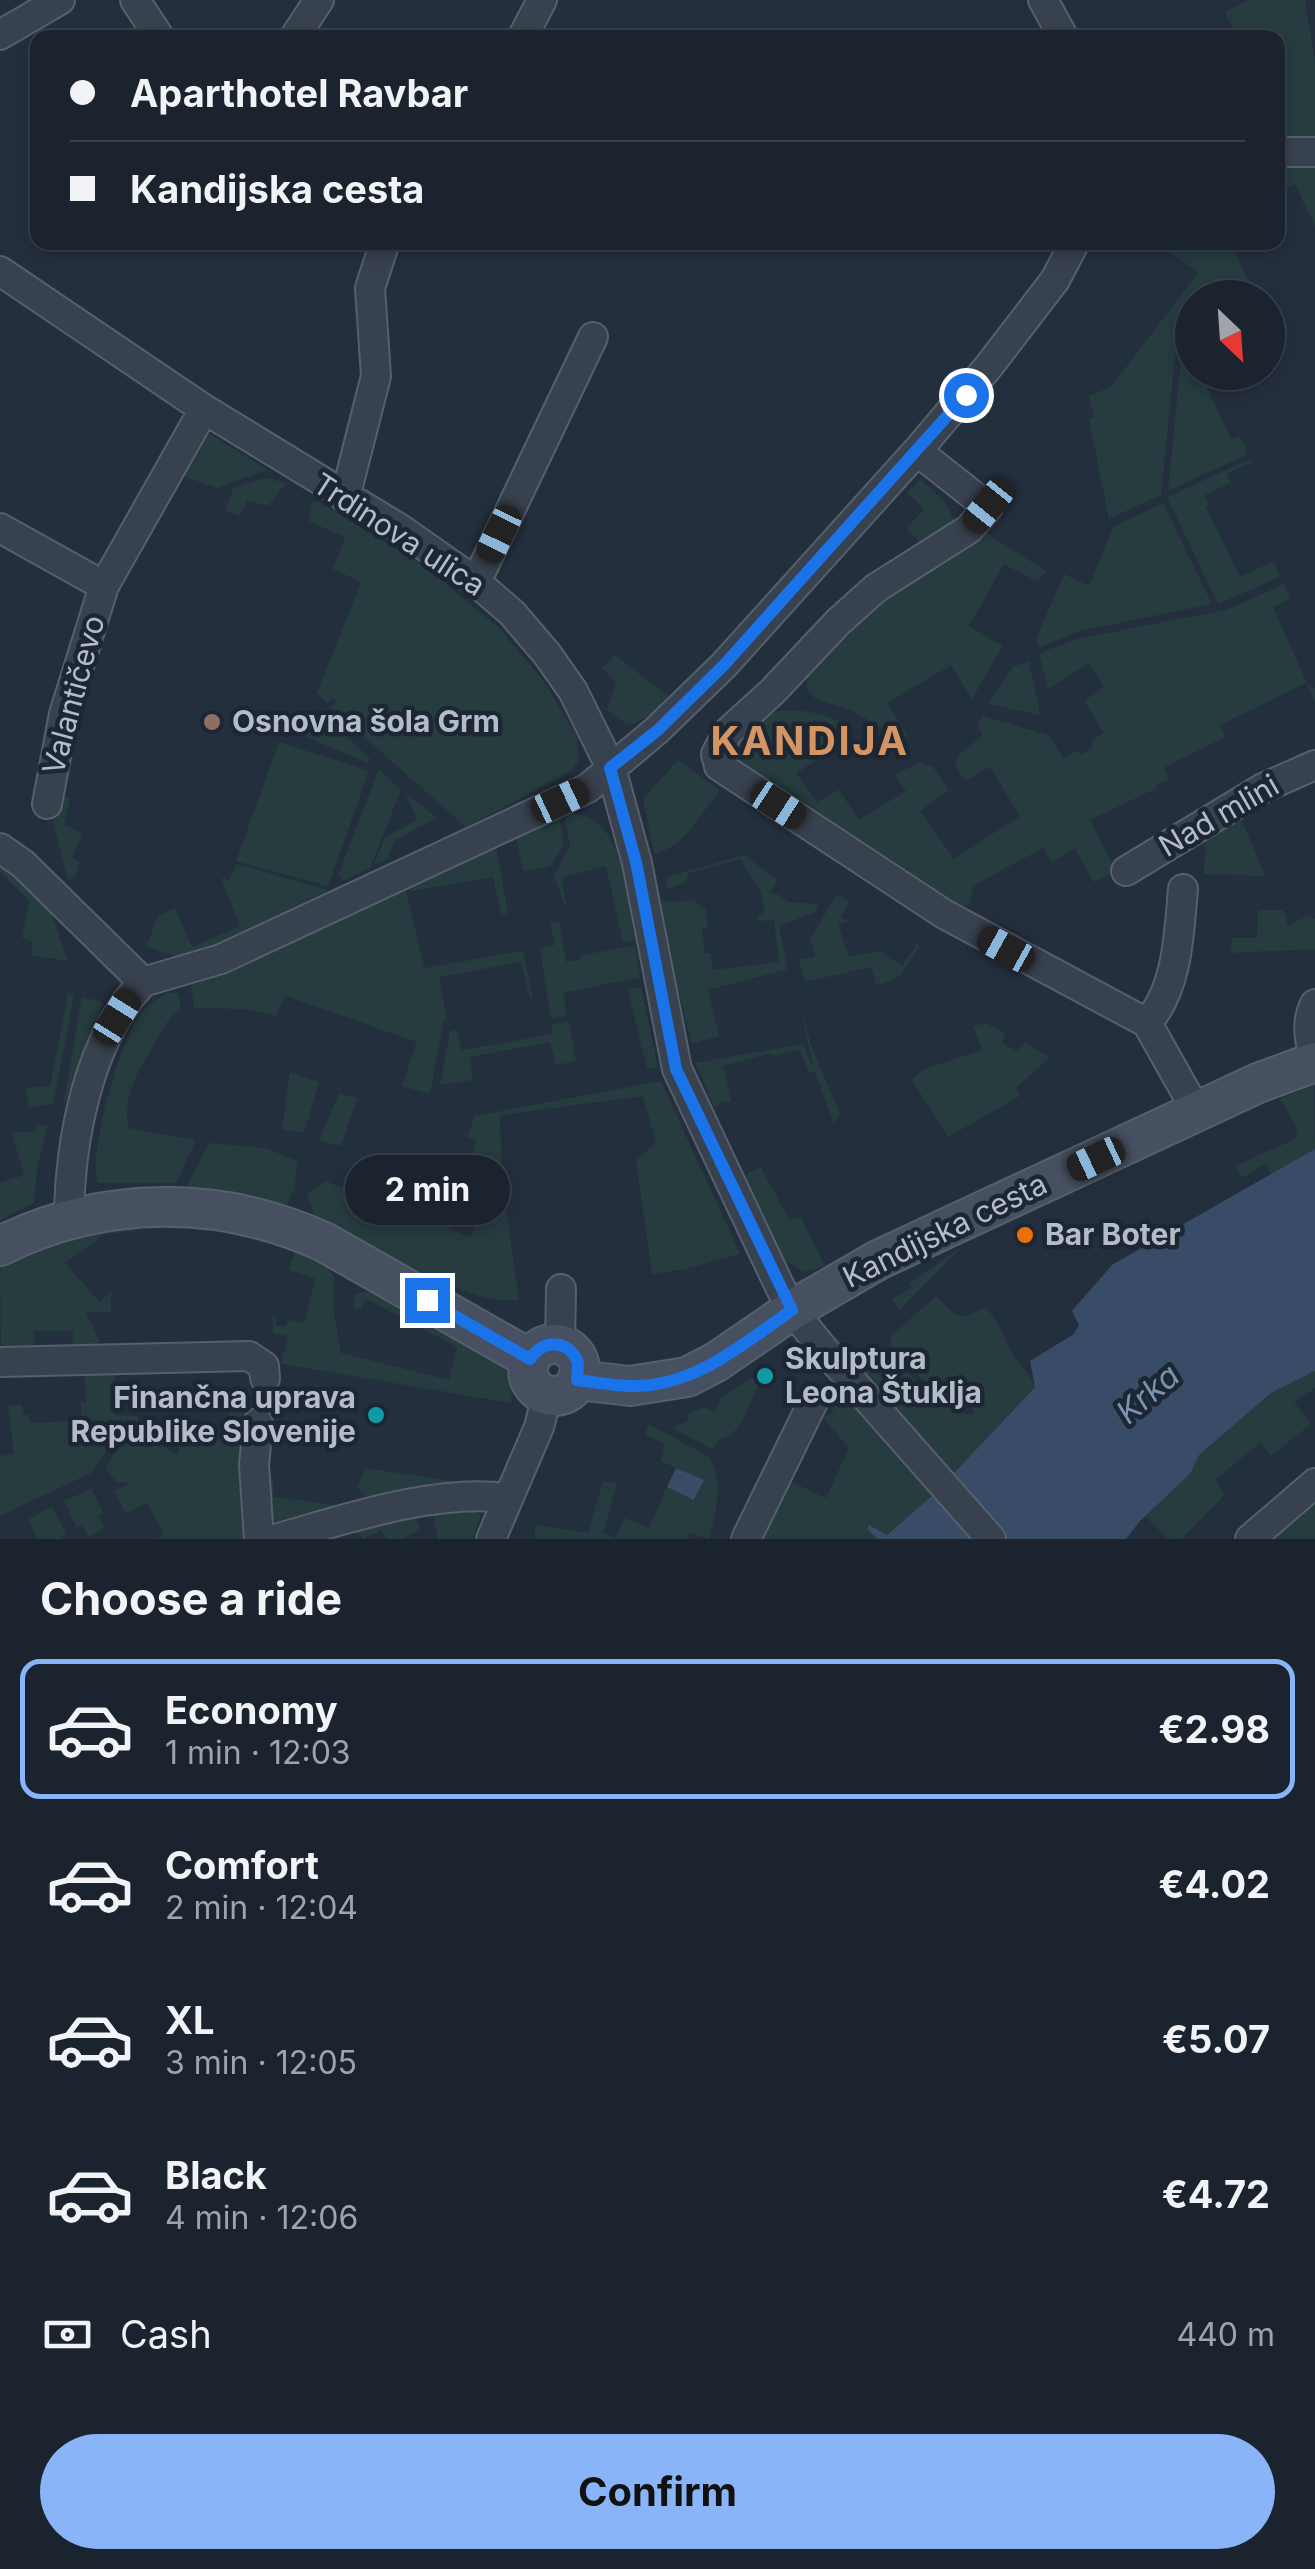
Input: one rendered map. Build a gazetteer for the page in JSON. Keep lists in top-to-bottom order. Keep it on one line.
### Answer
{"streets":{"main road":["Kandijska cesta"],"street":["Trdinova ulica","Valantičevo","Nad mlini"]},"crossings":[["Trdinova ulica","Valantičevo"],["Trdinova ulica","Kandijska cesta"]],"districts":["KANDIJA"],"water":["Krka"],"places":["Osnovna šola Grm","Bar Boter","Skulptura Leona Štuklja","Finančna uprava Republike Slovenije"],"north":"bottom right","page":{"banner":["Aparthotel Ravbar","Kandijska cesta"],"bubble":"2 min","heading":"Choose a ride","list":[{"name":"Economy","note":"1 min · 12:03","value":"€2.98"},{"name":"Comfort","note":"2 min · 12:04","value":"€4.02"},{"name":"XL","note":"3 min · 12:05","value":"€5.07"},{"name":"Black","note":"4 min · 12:06","value":"€4.72"}],"pay":["Cash","440 m"],"buttons":"Confirm"}}
